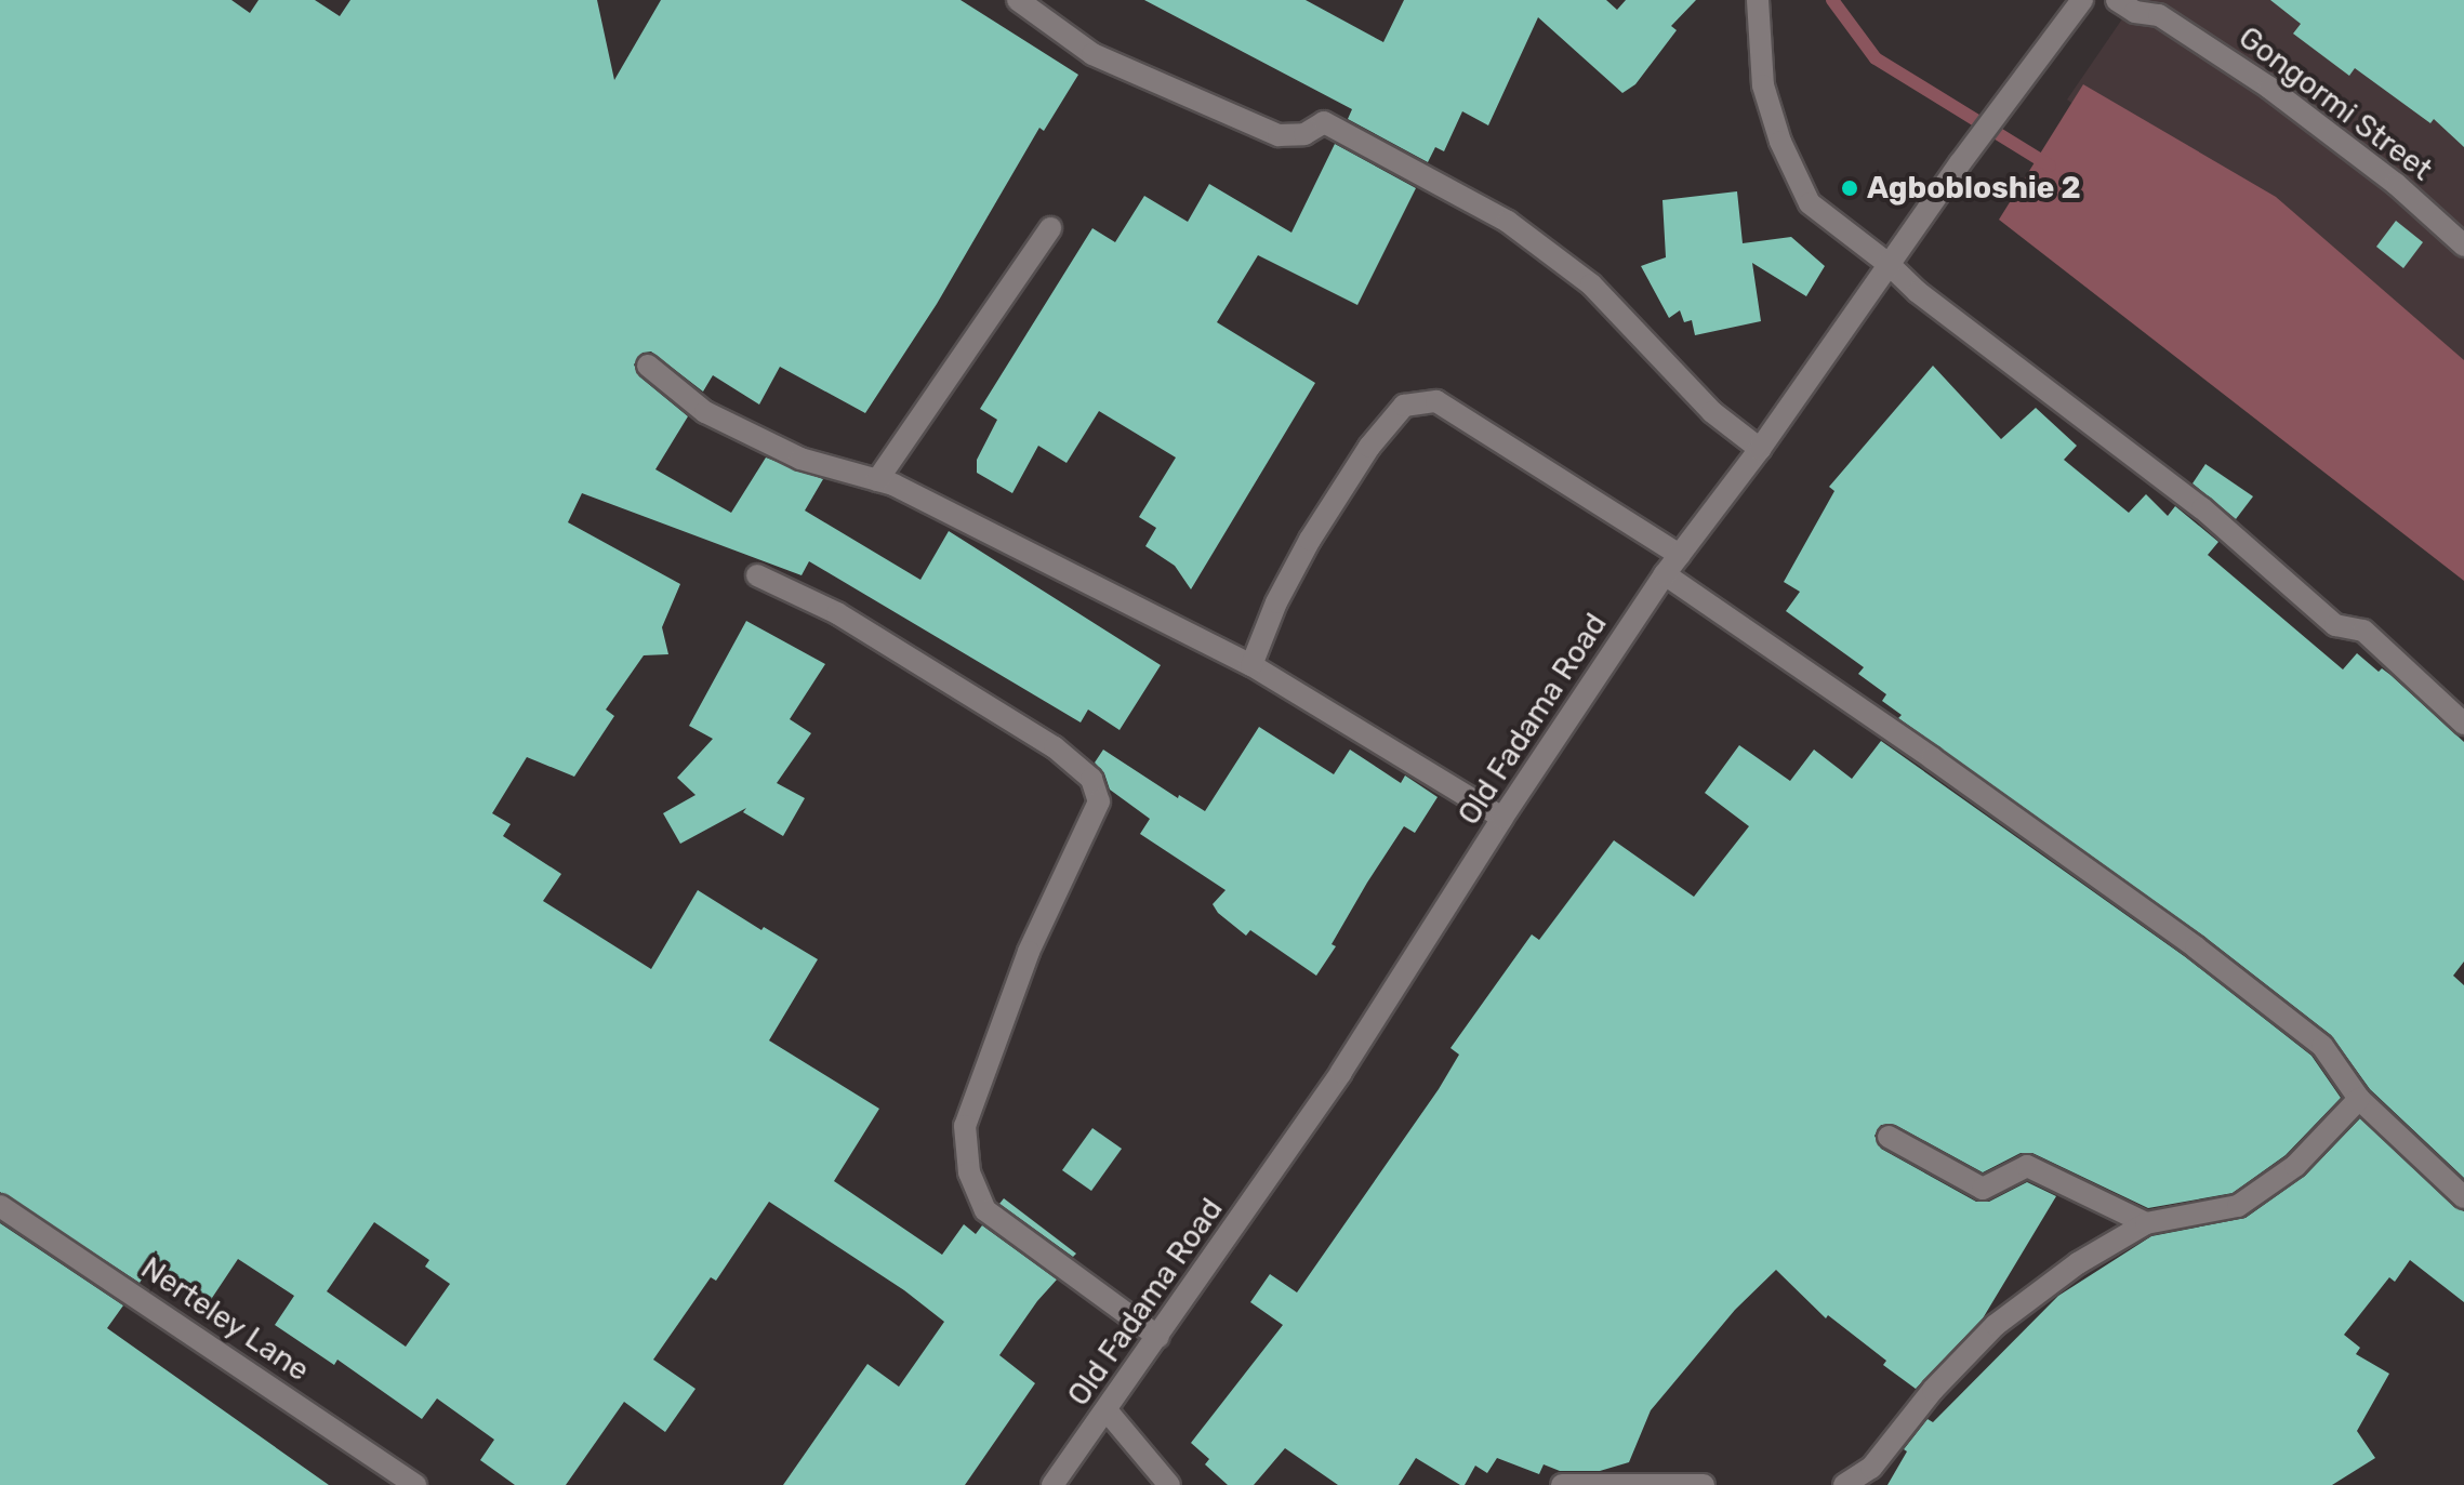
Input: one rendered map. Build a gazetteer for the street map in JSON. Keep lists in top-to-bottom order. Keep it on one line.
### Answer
{"streets":{"street":["Gongormi Street","Old Fadama Road","Nerteley Lane"]},"places":["Agbobloshie 2"]}
